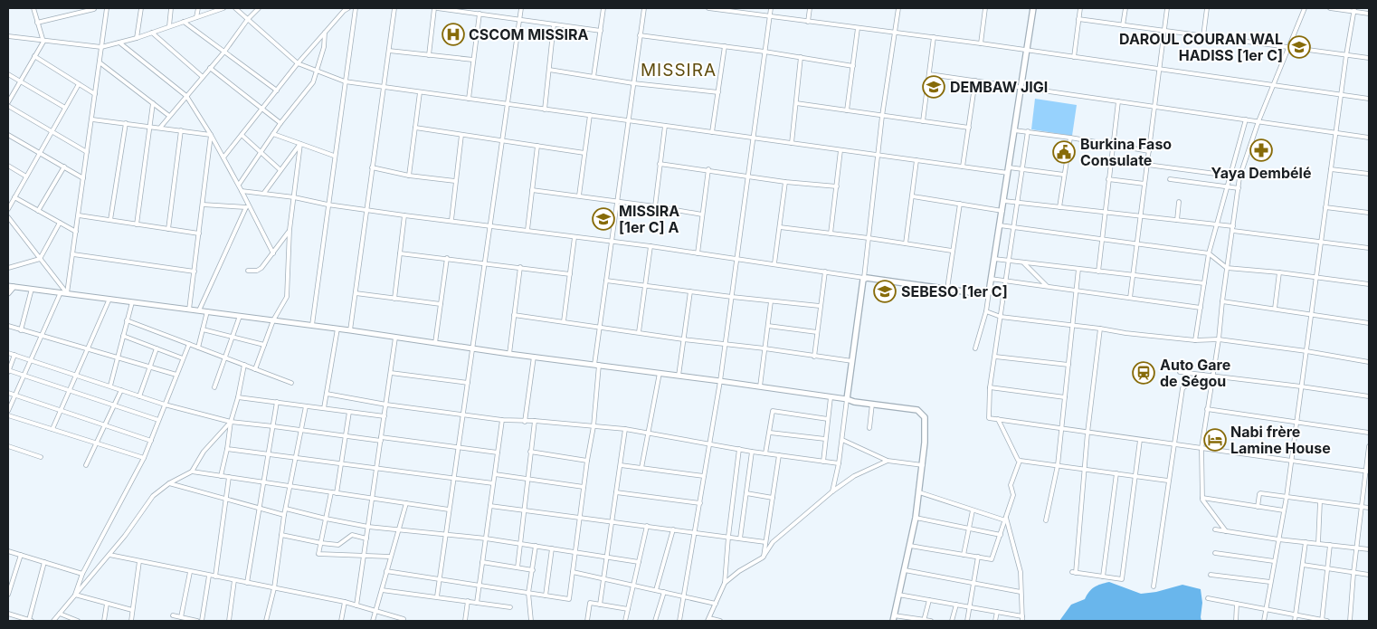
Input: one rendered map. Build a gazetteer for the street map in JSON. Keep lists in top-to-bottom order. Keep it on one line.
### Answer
{"districts":["MISSIRA"],"places":{"hospital":["CSCOM MISSIRA"],"school or university":["DAROUL COURAN WAL HADISS [1er C]","DEMBAW JIGI","MISSIRA [1er C] A","SEBESO [1er C]"],"pharmacy":["Yaya Dembélé"],"public building":["Burkina Faso Consulate"],"station":["Auto Gare de Ségou"],"hotel":["Nabi frère Lamine House"]}}
